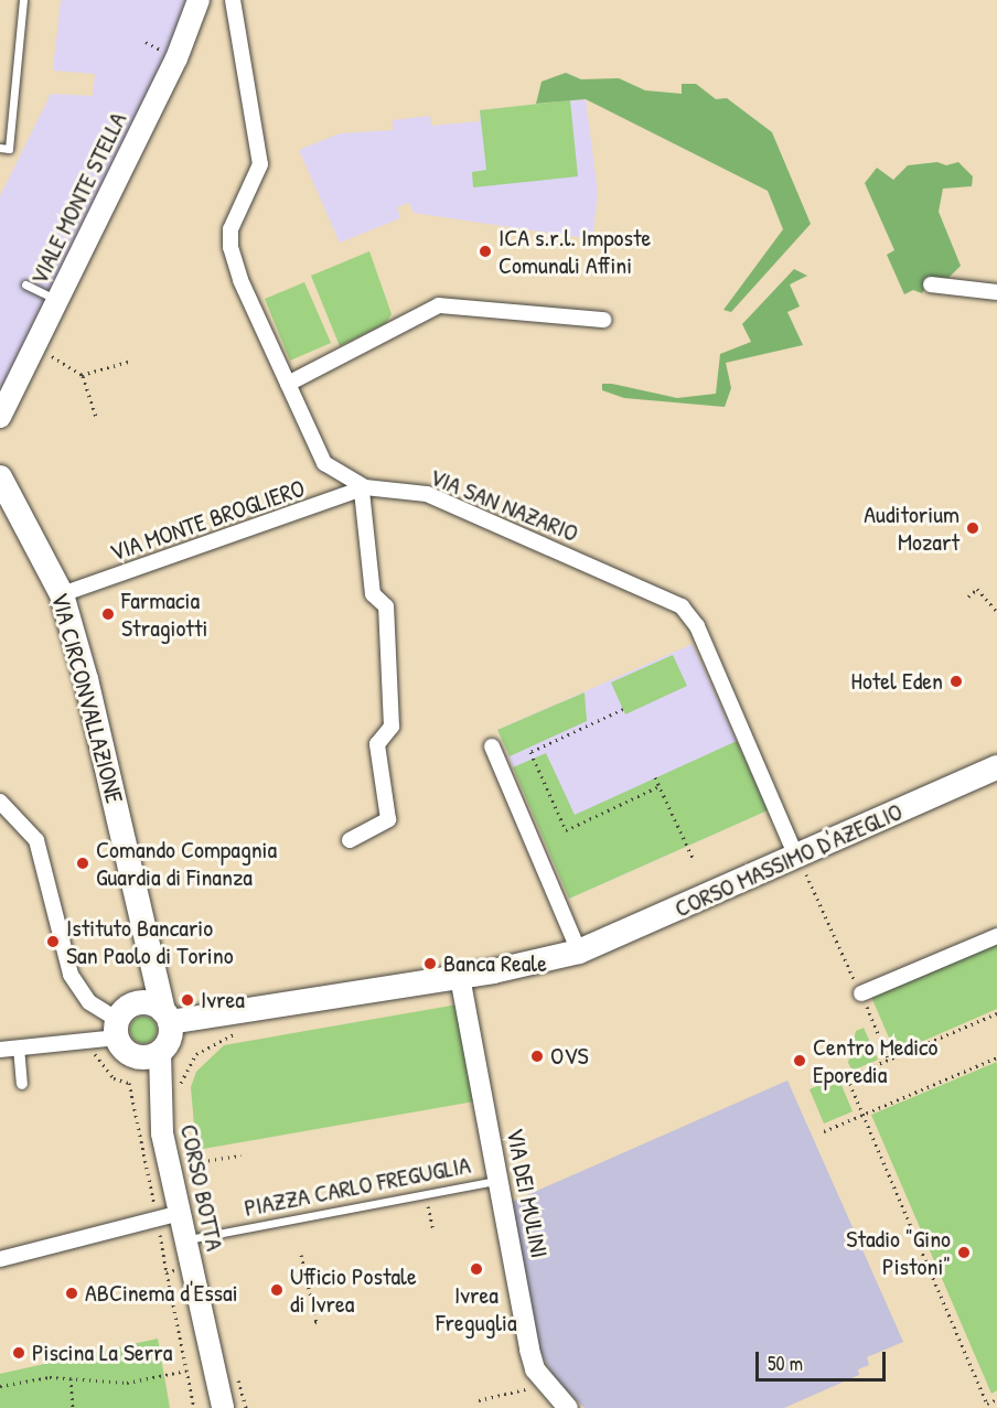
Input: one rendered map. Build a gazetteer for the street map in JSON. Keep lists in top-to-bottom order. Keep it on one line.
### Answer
{"streets":{"main road":["VIALE MONTE STELLA","VIA CIRCONVALLAZIONE","CORSO MASSIMO D'AZEGLIO","CORSO BOTTA"],"street":["VIA SAN NAZARIO","VIA MONTE BROGLIERO","VIA DEI MULINI"],"lane":["PIAZZA CARLO FREGUGLIA"]},"crossings":[["VIA SAN NAZARIO","VIA MONTE BROGLIERO"],["VIA SAN NAZARIO","CORSO MASSIMO D'AZEGLIO"],["VIA MONTE BROGLIERO","VIA CIRCONVALLAZIONE"],["CORSO MASSIMO D'AZEGLIO","CORSO BOTTA"],["CORSO MASSIMO D'AZEGLIO","VIA DEI MULINI"],["PIAZZA CARLO FREGUGLIA","CORSO BOTTA"],["PIAZZA CARLO FREGUGLIA","VIA DEI MULINI"]],"places":["ICA s.r.l. Imposte Comunali Affini","Auditorium Mozart","Farmacia Stragiotti","Hotel Eden","Comando Compagnia Guardia di Finanza","Istituto Bancario San Paolo di Torino","Banca Reale","Ivrea","OVS","Centro Medico Eporedia","Stadio \"Gino Pistoni\"","Ivrea Freguglia","Ufficio Postale di Ivrea","ABCinema d'Essai","Piscina La Serra"],"scale_bar":"50 m"}
